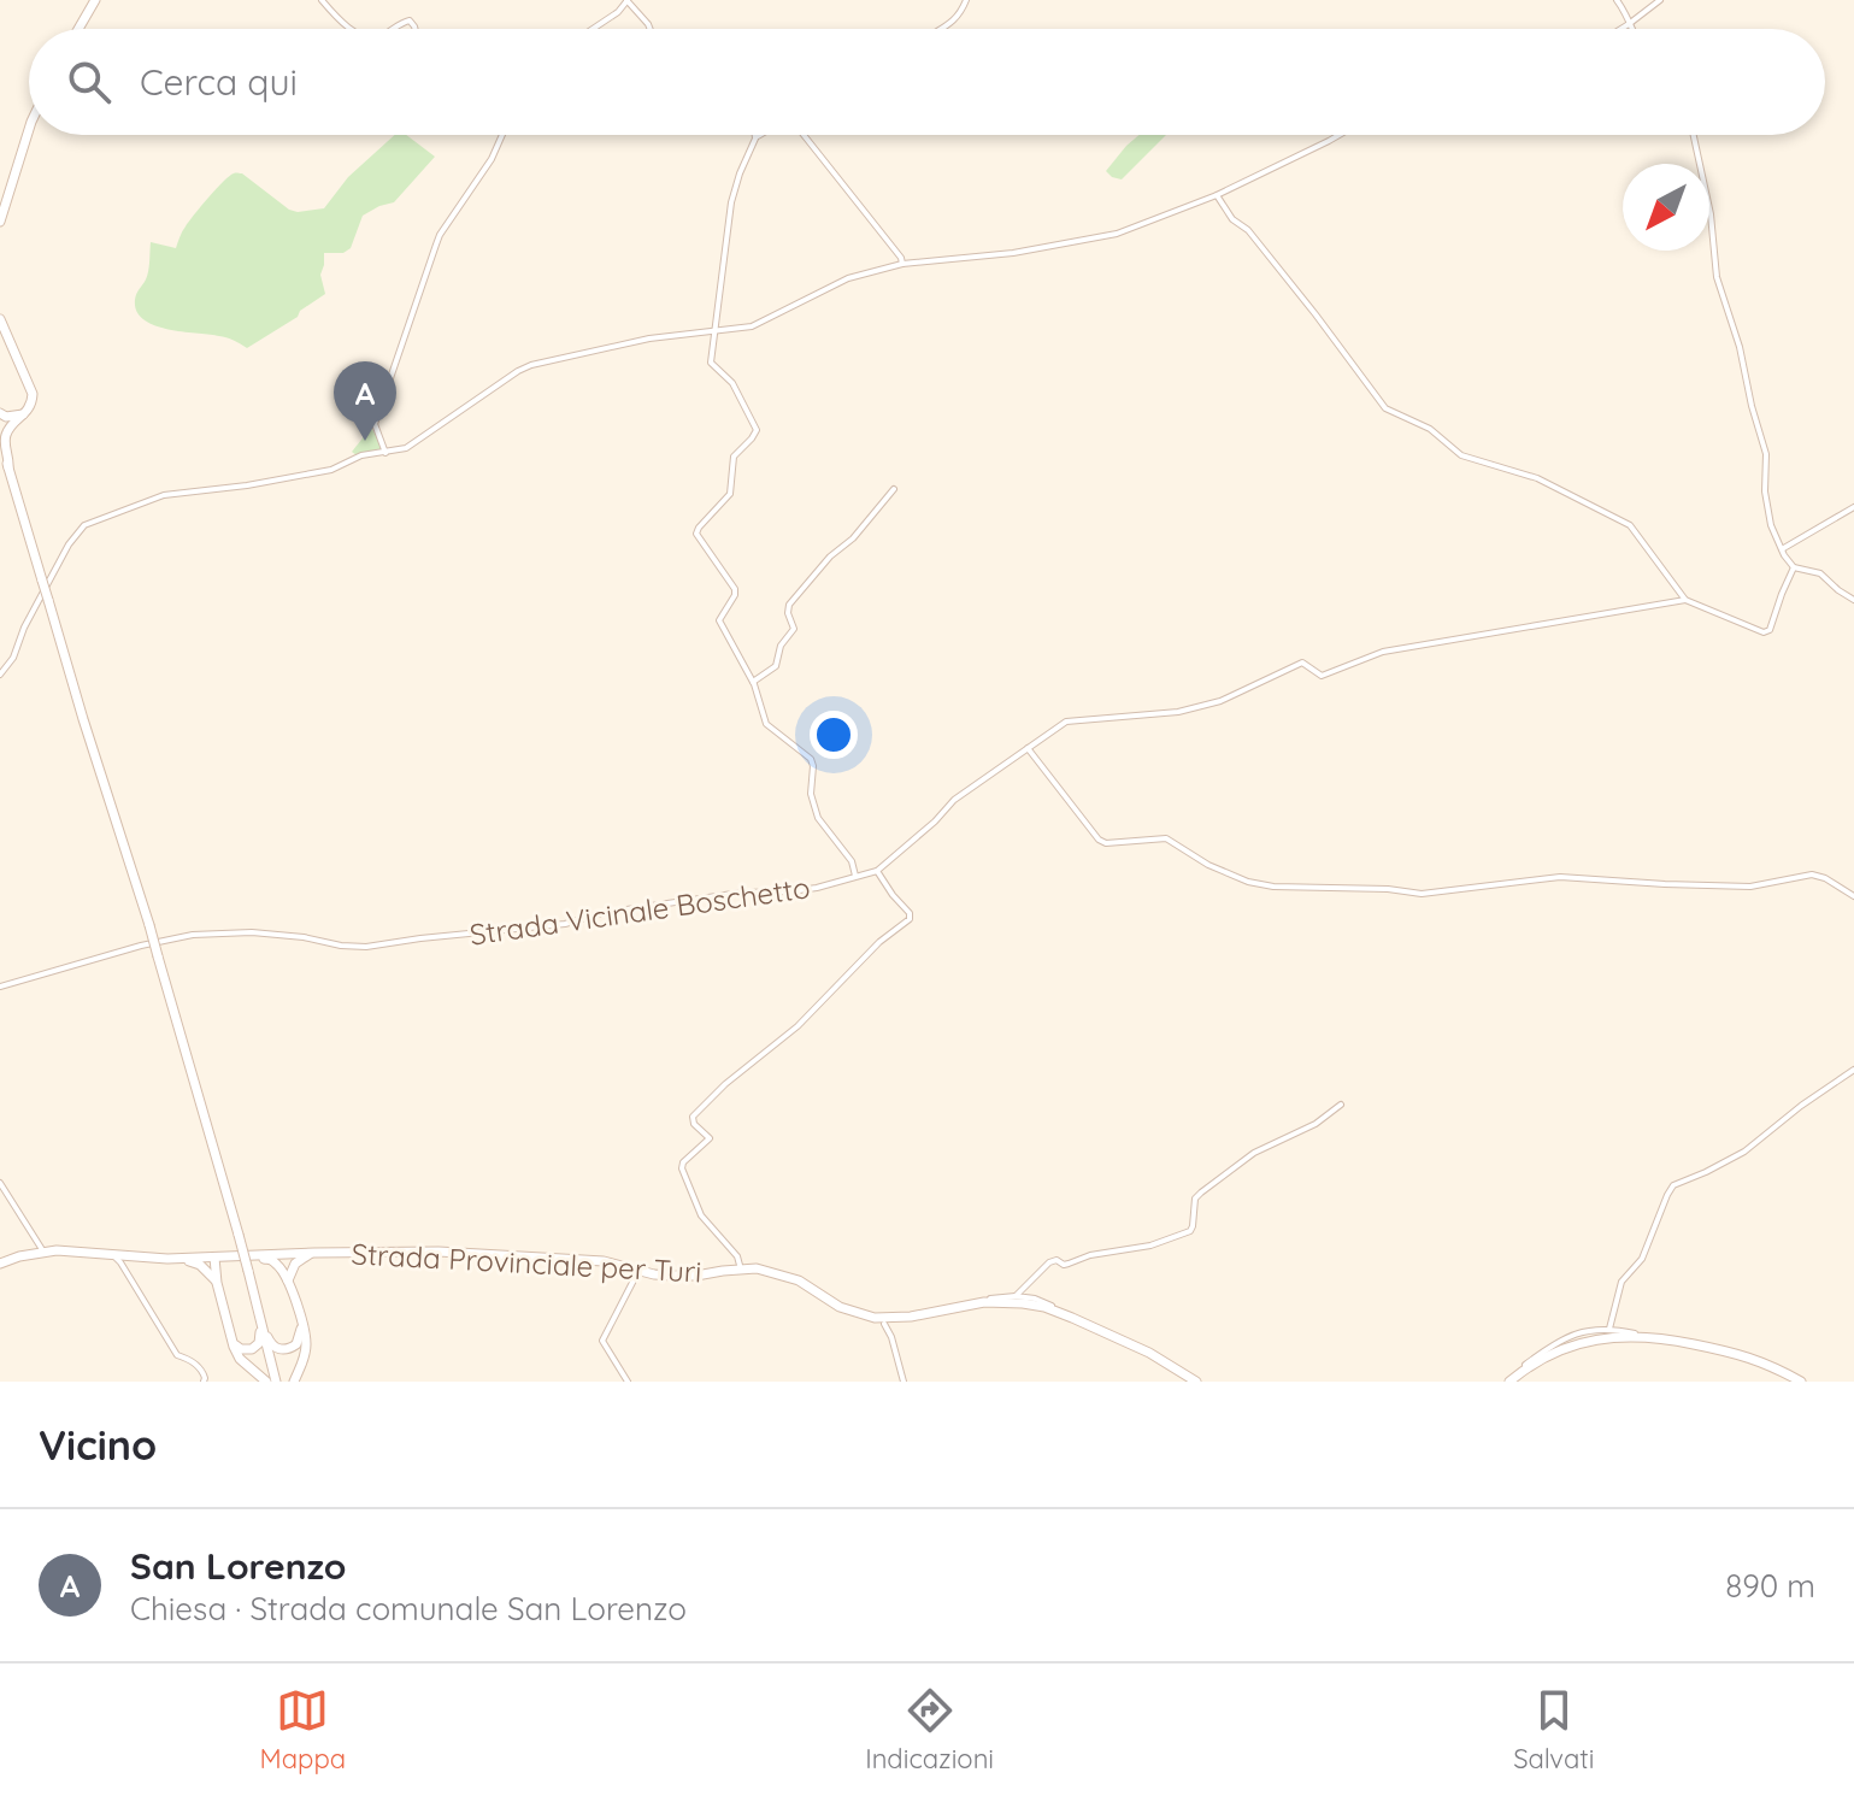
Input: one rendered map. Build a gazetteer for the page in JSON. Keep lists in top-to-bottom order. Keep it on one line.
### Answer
{"streets":{"main road":["Strada Provinciale per Turi"],"street":["Strada Vicinale Boschetto"]},"north":"bottom left","page":{"search":"Cerca qui","pins":"A","heading":"Vicino","list":[{"mark":"A","name":"San Lorenzo","note":"Chiesa · Strada comunale San Lorenzo","value":"890 m"}],"nav":["Mappa","Indicazioni","Salvati"]}}
